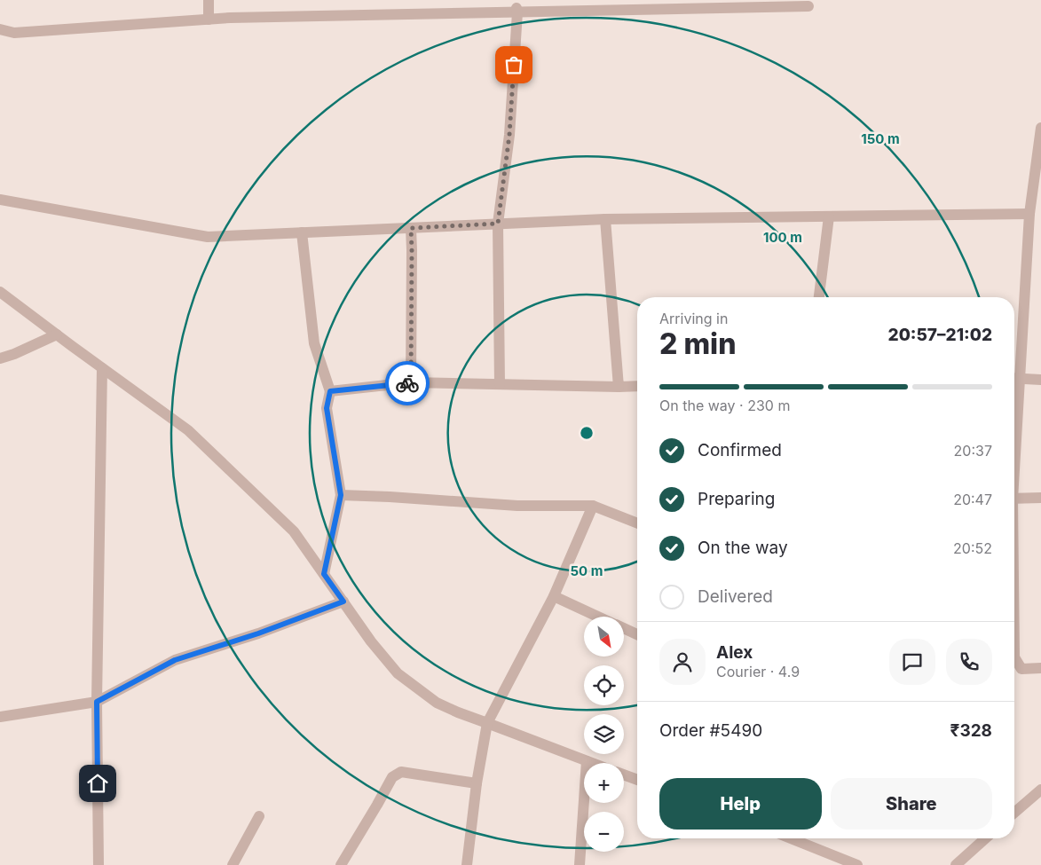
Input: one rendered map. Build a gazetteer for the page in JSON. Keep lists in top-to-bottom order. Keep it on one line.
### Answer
{"north":"bottom right","page":{"heading":["2 min","Arriving in","20:57–21:02"],"panel":["Alex","Courier · 4.9","Order #5490","₹328"],"bar":"On the way · 230 m","list":[["Confirmed","20:37"],["Preparing","20:47"],["On the way","20:52"],"Delivered"],"map_buttons":["+","−"],"buttons":["Help","Share"]},"rings":["150 m","100 m","50 m"]}
